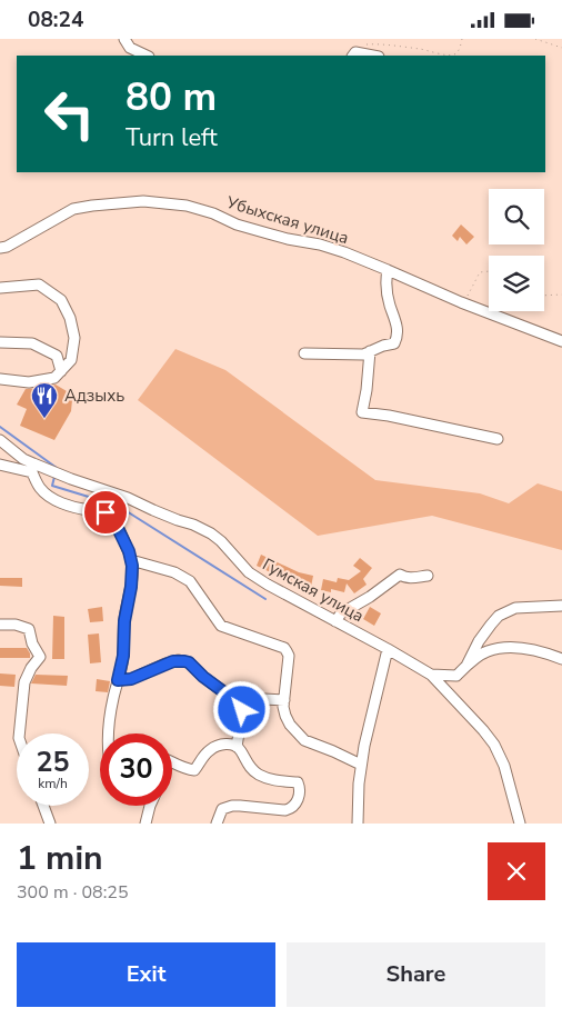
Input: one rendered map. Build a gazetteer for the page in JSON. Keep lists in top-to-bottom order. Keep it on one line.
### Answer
{"streets":{"street":["Убыхская улица","Гумская улица"]},"places":{"restaurant":["Адзыхь"]},"page":{"status":"08:24","turn":["80 m","Turn left"],"speed":"25 km/h","limit":"30","heading":["1 min","300 m · 08:25"],"buttons":["Exit","Share"]}}
